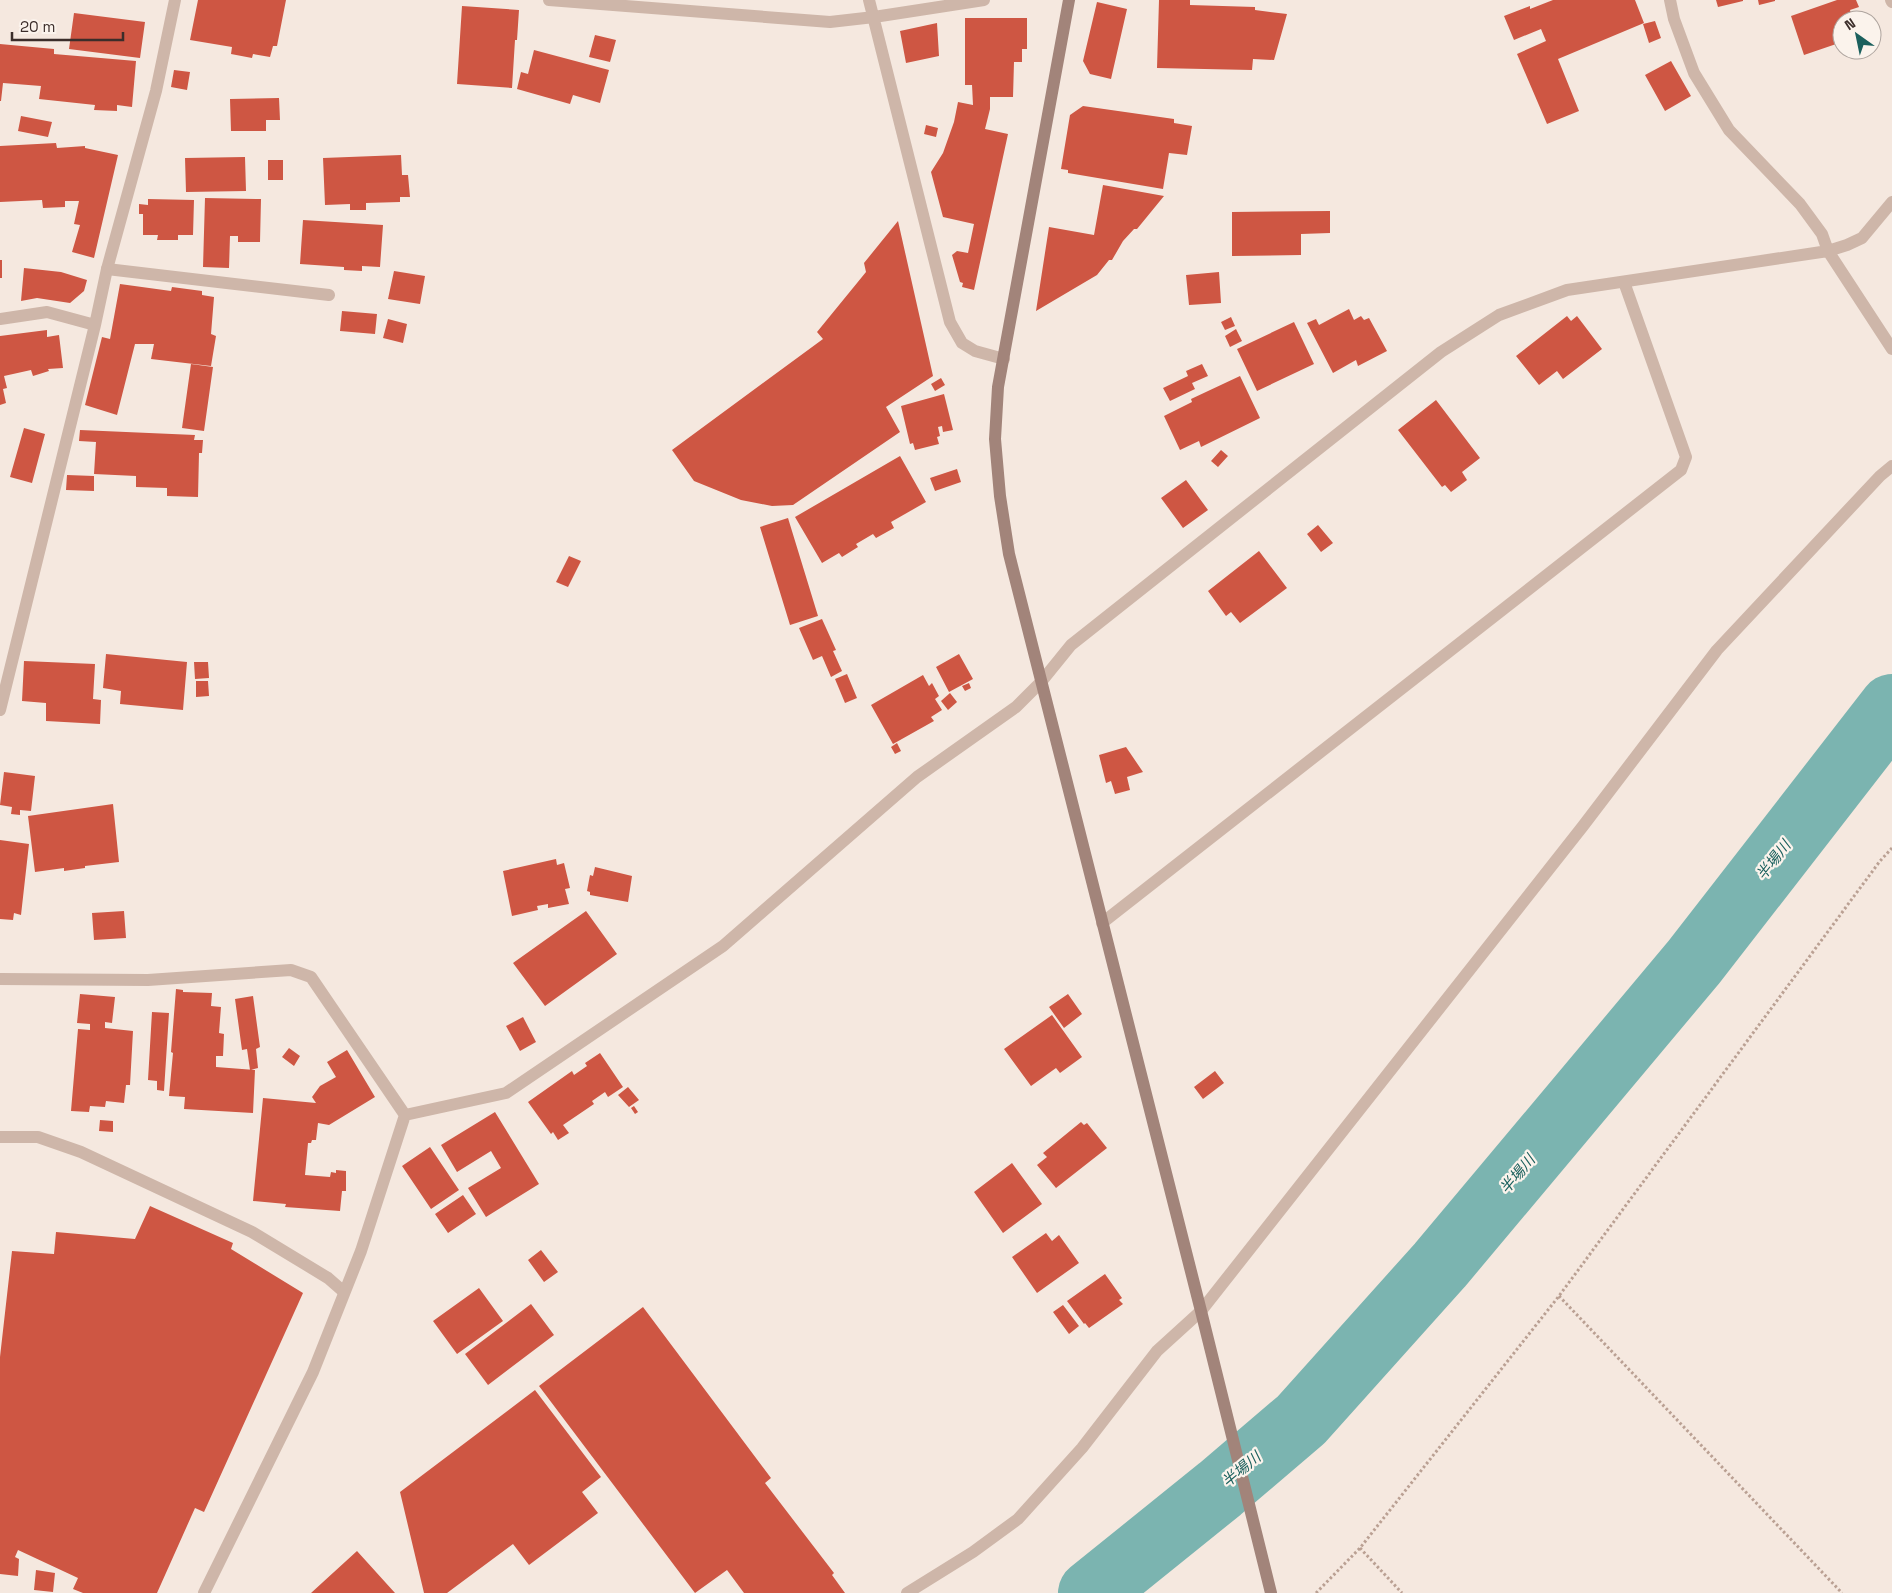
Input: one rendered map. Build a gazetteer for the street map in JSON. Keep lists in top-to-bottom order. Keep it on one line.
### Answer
{"water":["半場川"],"scale_bar":"20 m","north":"top left"}
